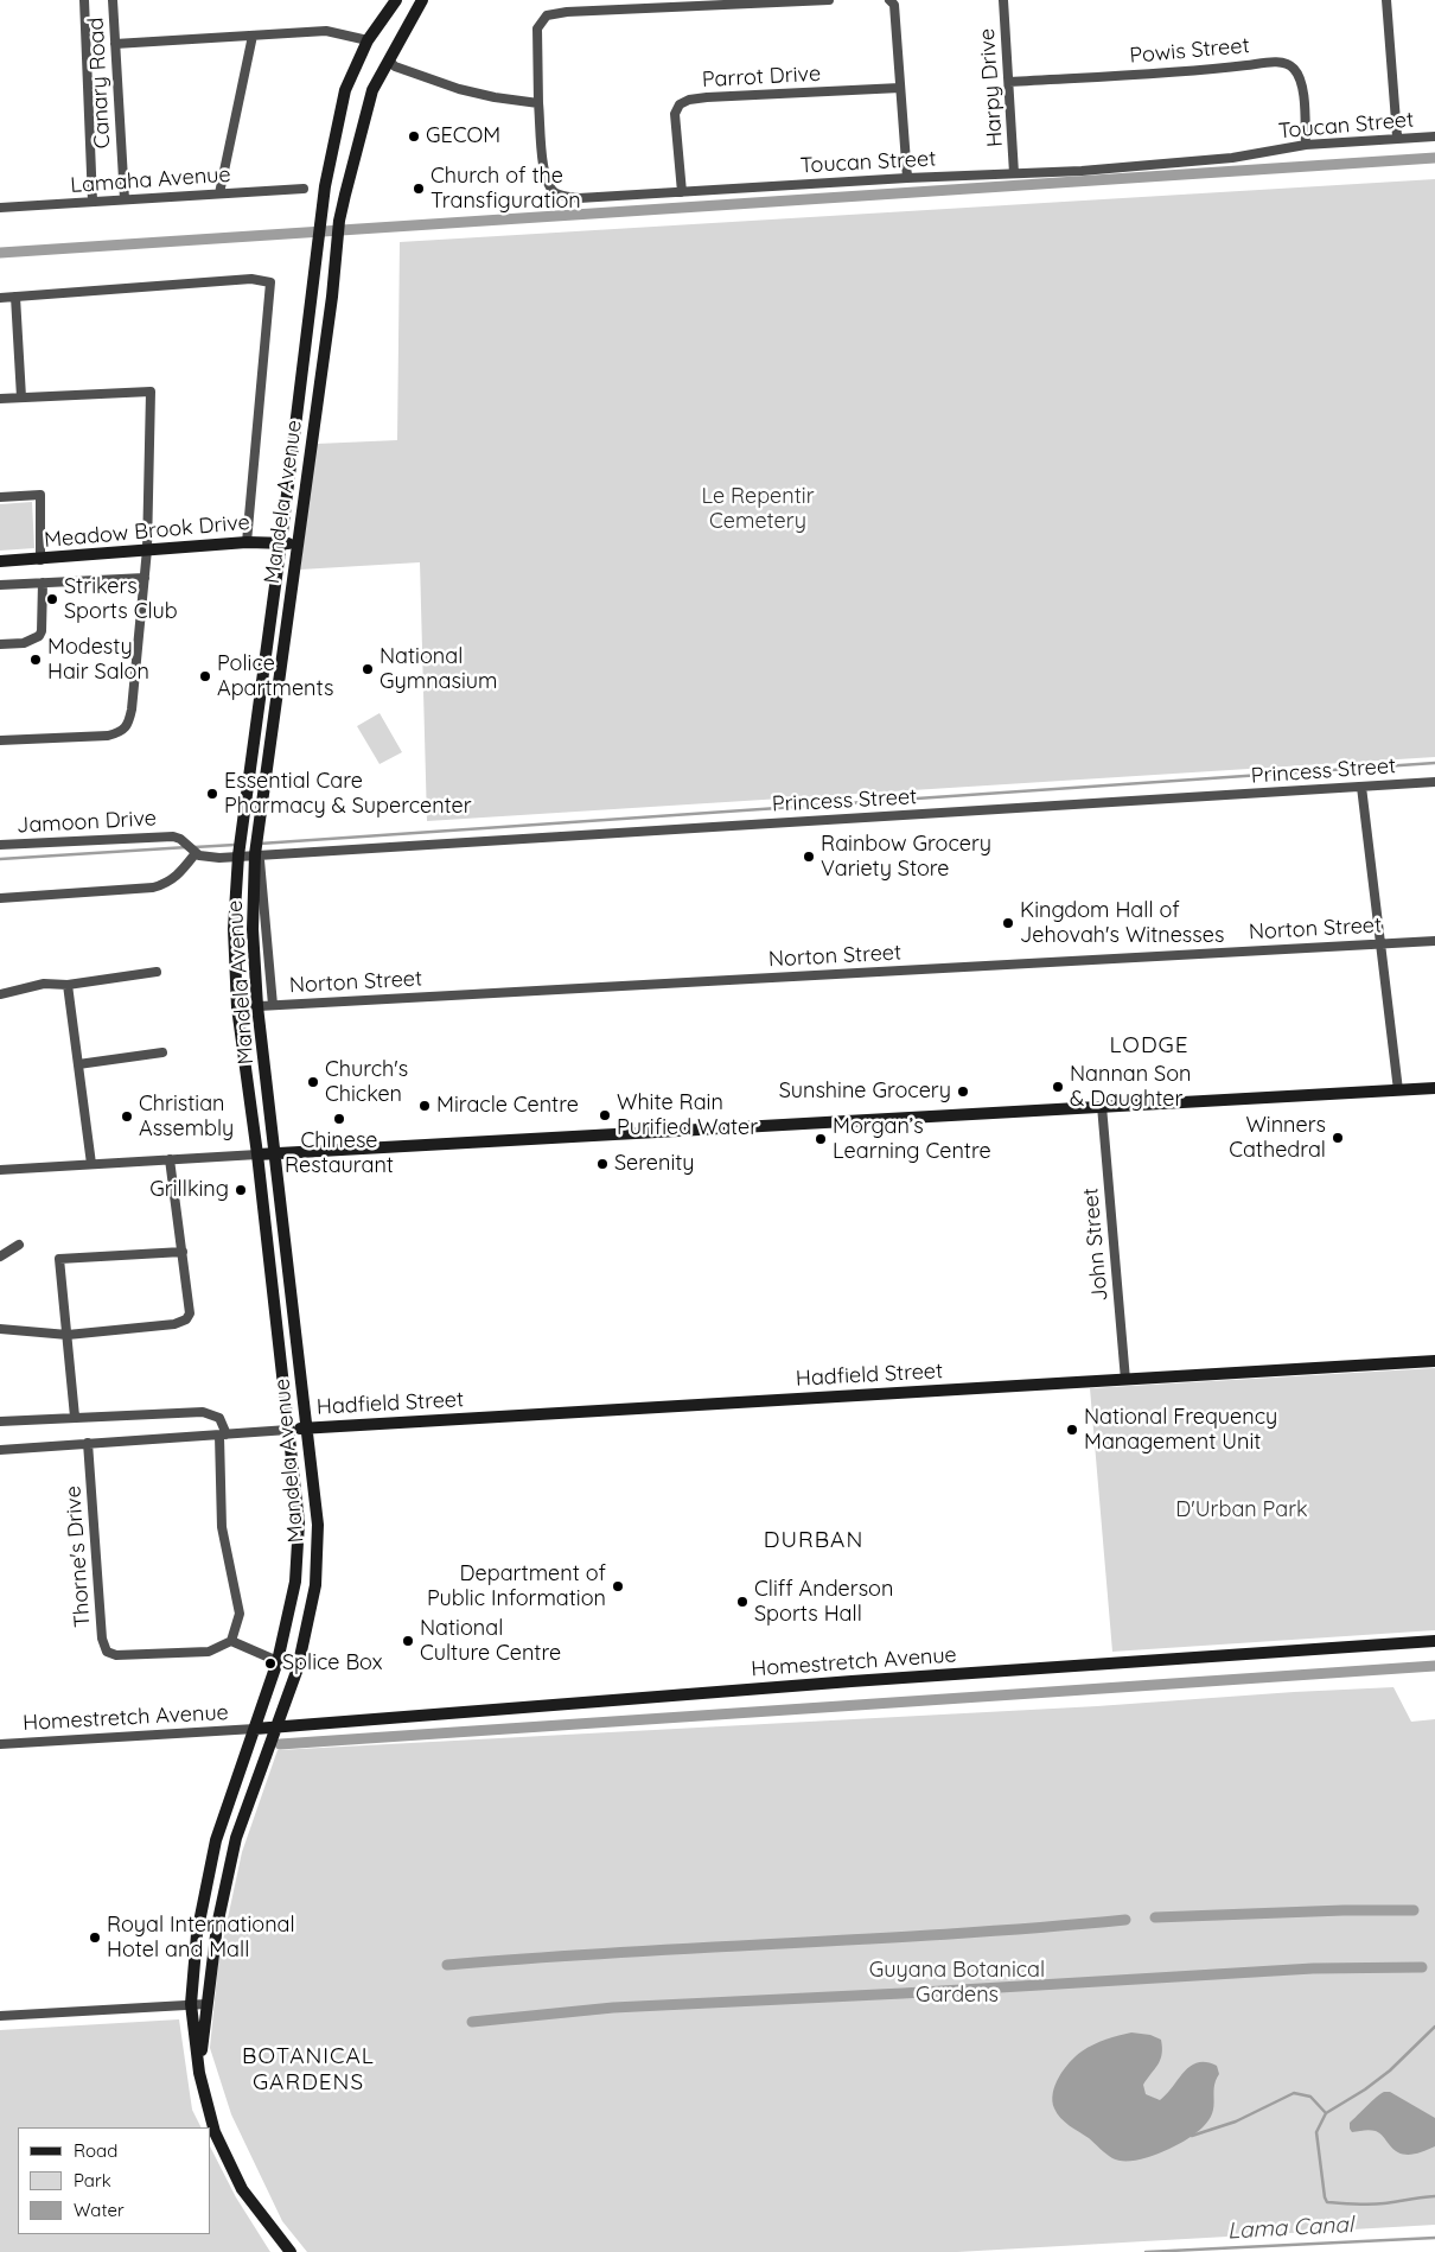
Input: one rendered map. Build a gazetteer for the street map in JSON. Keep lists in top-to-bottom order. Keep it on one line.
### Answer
{"streets":{"main road":["Mandela Avenue","Meadow Brook Drive","Hadfield Street","Homestretch Avenue"],"street":["Powis Street","Parrot Drive","Canary Road","Harpy Drive","Toucan Street","Lamaha Avenue","Princess Street","Jamoon Drive","Norton Street","John Street","Thorne's Drive"]},"crossings":[["Powis Street","Harpy Drive"],["Powis Street","Toucan Street"],["Parrot Drive","Toucan Street"],["Canary Road","Lamaha Avenue"],["Harpy Drive","Toucan Street"],["Mandela Avenue","Meadow Brook Drive"],["Mandela Avenue","Princess Street"],["Mandela Avenue","Norton Street"],["Mandela Avenue","Hadfield Street"],["Mandela Avenue","Homestretch Avenue"],["John Street","Hadfield Street"],["Hadfield Street","Thorne's Drive"]],"districts":["LODGE","DURBAN","BOTANICAL GARDENS"],"water":["Lama Canal"],"parks":["Le Repentir Cemetery","D'Urban Park","Guyana Botanical Gardens"],"places":["GECOM","Church of the Transfiguration","Strikers Sports Club","Modesty Hair Salon","National Gymnasium","Police Apartments","Essential Care Pharmacy & Supercenter","Rainbow Grocery Variety Store","Kingdom Hall of Jehovah's Witnesses","Church's Chicken","Nannan Son & Daughter","Sunshine Grocery","Miracle Centre","White Rain Purified Water","Christian Assembly","Chinese Restaurant","Winners Cathedral","Morgan’s Learning Centre","Serenity","Grillking","National Frequency Management Unit","Department of Public Information","Cliff Anderson Sports Hall","National Culture Centre","Splice Box","Royal International Hotel and Mall"],"legend":["Road","Park","Water"]}
